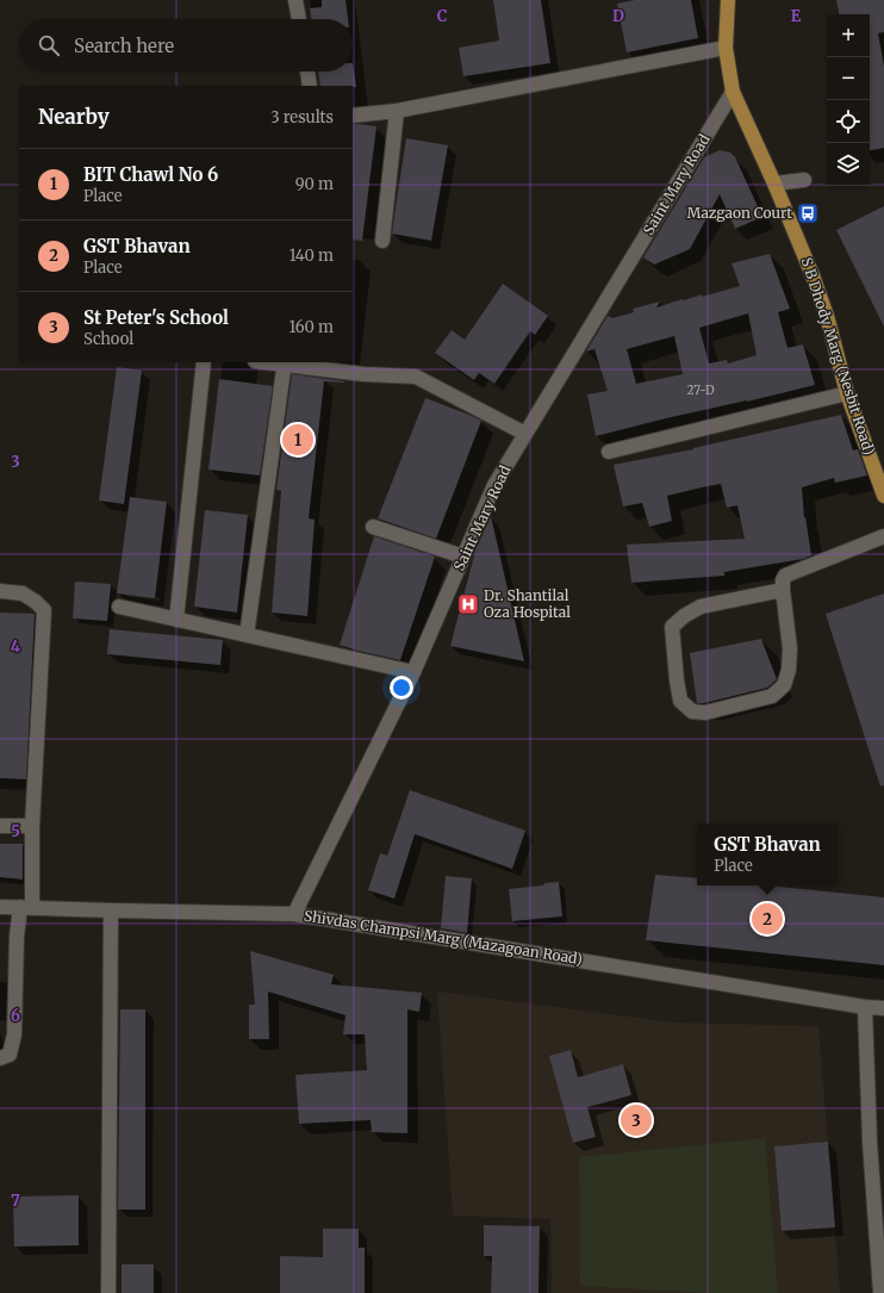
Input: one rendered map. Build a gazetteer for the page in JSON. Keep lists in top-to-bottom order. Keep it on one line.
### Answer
{"streets":{"main road":["S B Dhody Marg (Nesbit Road)"],"street":["Saint Mary Road","Shivdas Champsi Marg (Mazagoan Road)"]},"crossings":[["Saint Mary Road","S B Dhody Marg (Nesbit Road)"],["Saint Mary Road","Shivdas Champsi Marg (Mazagoan Road)"]],"places":{"bus stop":["Mazgaon Court"],"hospital":["Dr. Shantilal Oza Hospital"]},"house_numbers":["27-D"],"page":{"map_buttons":["+","−"],"search":"Search here","heading":["Nearby","3 results"],"list":[{"mark":"1","name":"BIT Chawl No 6","note":"Place","value":"90 m"},{"mark":"2","name":"GST Bhavan","note":"Place","value":"140 m"},{"mark":"3","name":"St Peter's School","note":"School","value":"160 m"}],"pins":["1","2","3"],"popup":["GST Bhavan","Place"]},"grid":{"columns":["C","D","E"],"rows":["3","4","5","6","7"]}}
